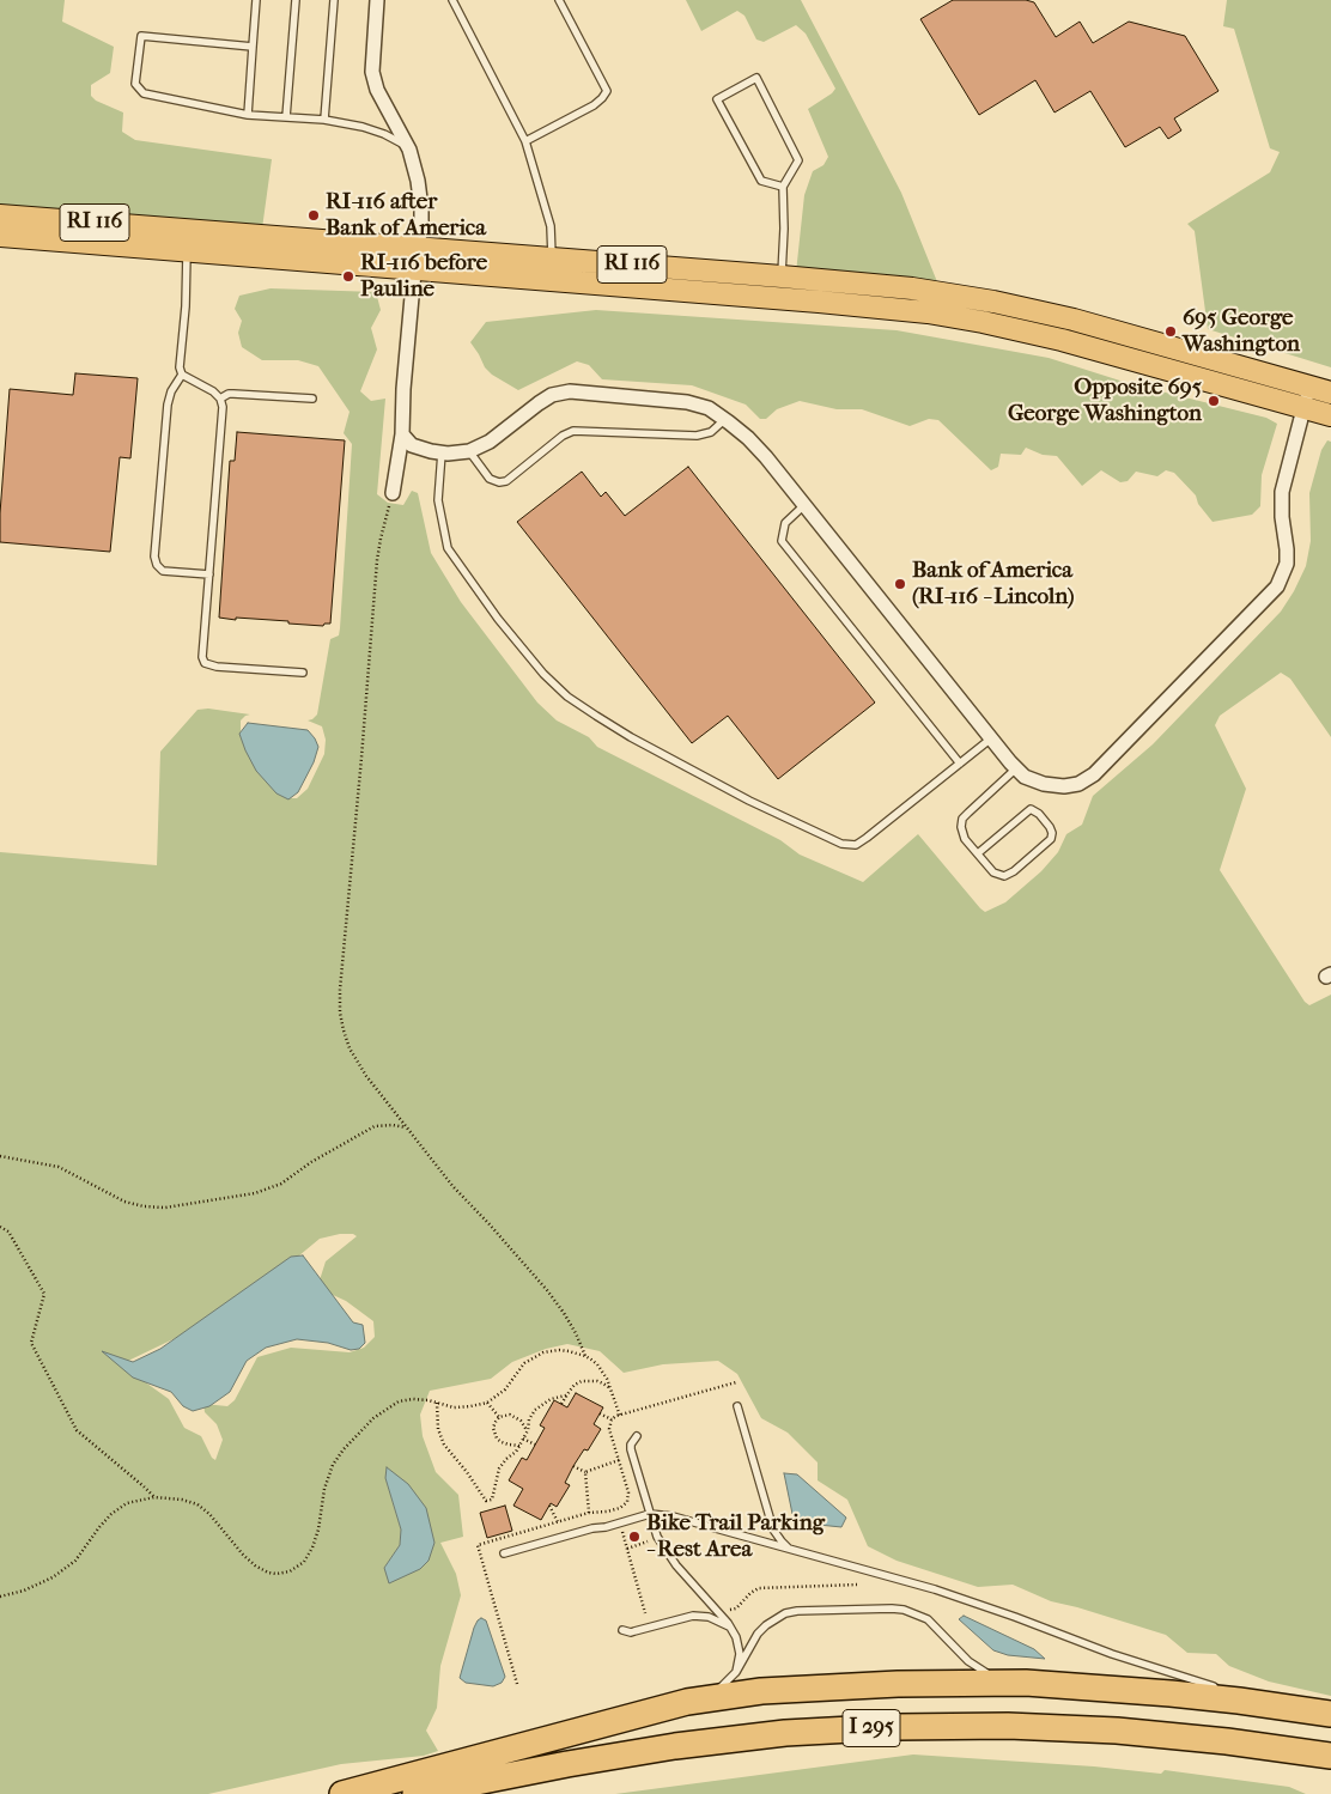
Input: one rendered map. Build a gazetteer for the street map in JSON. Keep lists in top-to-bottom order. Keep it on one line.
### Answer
{"streets":{"highway":["I 295"],"main road":["RI 116"]},"places":["RI-116 after Bank of America","RI-116 before Pauline","695 George Washington","Opposite 695 George Washington","Bank of America (RI-116 - Lincoln)","Bike Trail Parking - Rest Area"]}
